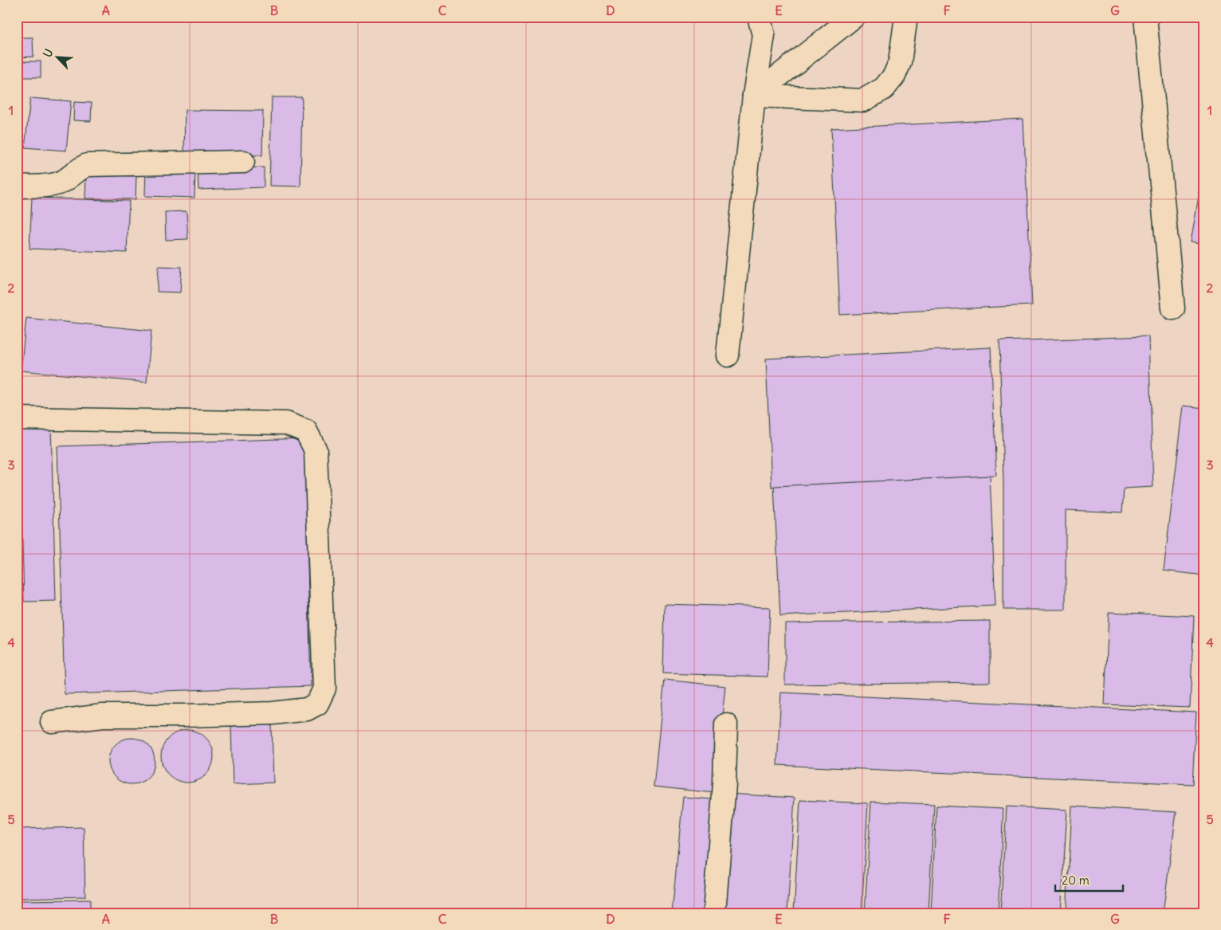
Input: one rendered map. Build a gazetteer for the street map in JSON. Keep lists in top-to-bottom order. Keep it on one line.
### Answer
{"scale_bar":"20 m","north":"top left","grid":{"columns":["A","B","C","D","E","F","G"],"rows":["1","2","3","4","5"]}}
